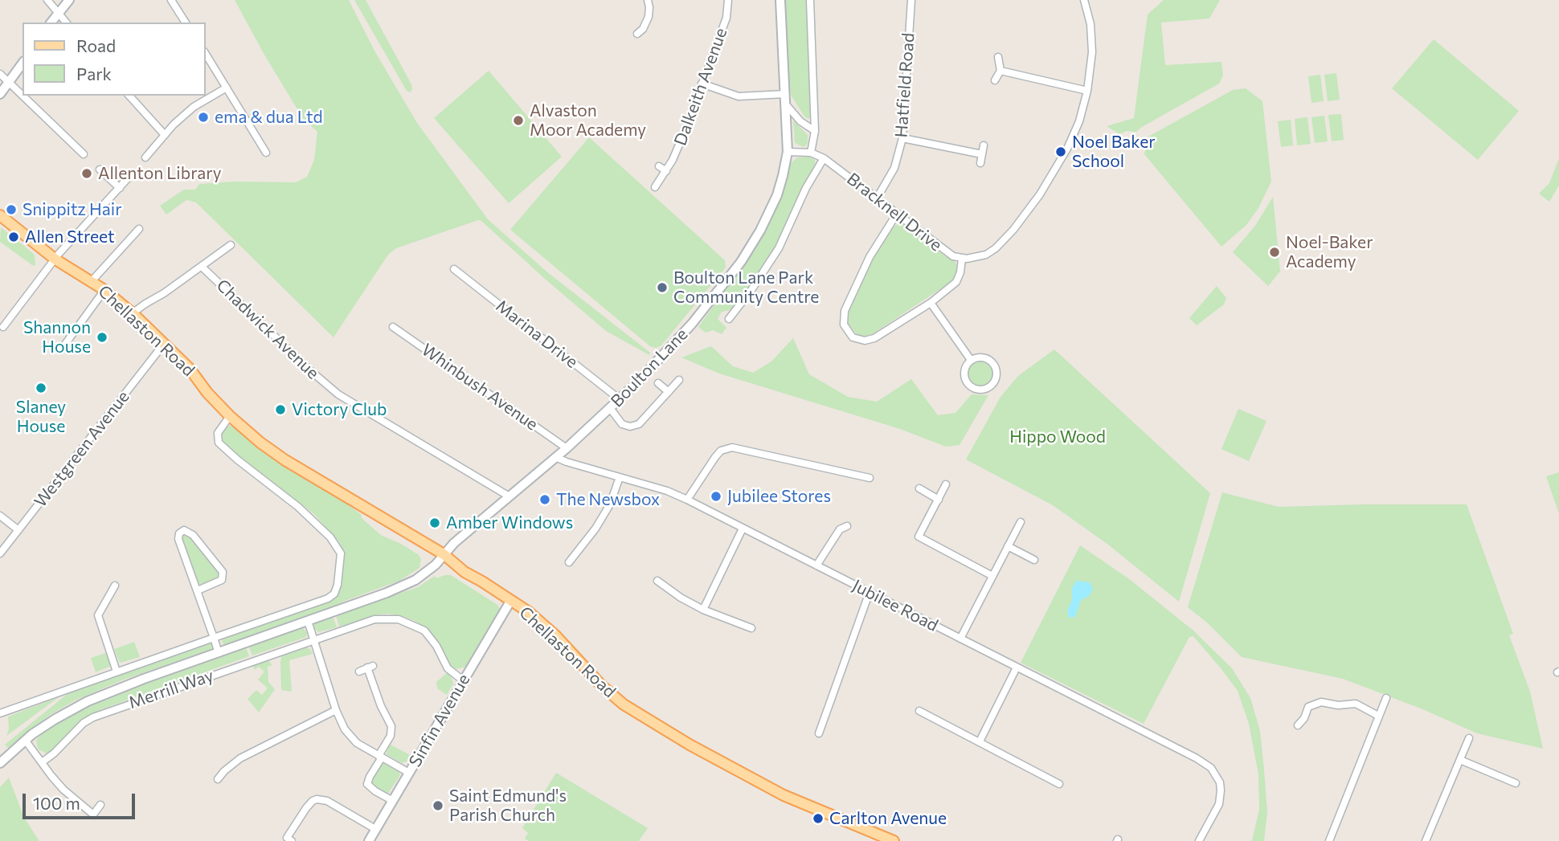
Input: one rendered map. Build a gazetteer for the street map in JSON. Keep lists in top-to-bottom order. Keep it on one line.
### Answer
{"streets":{"main road":["Chellaston Road"],"street":["Hatfield Road","Dalkeith Avenue","Bracknell Drive","Chadwick Avenue","Marina Drive","Boulton Lane","Whinbush Avenue","Westgreen Avenue","Jubilee Road","Merrill Way","Sinfin Avenue"]},"crossings":[["Hatfield Road","Bracknell Drive"],["Chadwick Avenue","Boulton Lane"],["Chellaston Road","Boulton Lane"],["Chellaston Road","Westgreen Avenue"],["Chellaston Road","Merrill Way"],["Chellaston Road","Sinfin Avenue"],["Marina Drive","Boulton Lane"],["Boulton Lane","Whinbush Avenue"],["Boulton Lane","Jubilee Road"],["Boulton Lane","Merrill Way"]],"parks":["Hippo Wood"],"places":["ema & dua Ltd","Alvaston Moor Academy","Noel Baker School","Allenton Library","Snippitz Hair","Allen Street","Noel-Baker Academy","Boulton Lane Park Community Centre","Shannon House","Slaney House","Victory Club","Jubilee Stores","The Newsbox","Amber Windows","Saint Edmund's Parish Church","Carlton Avenue"],"legend":["Road","Park"],"scale_bar":"100 m"}
